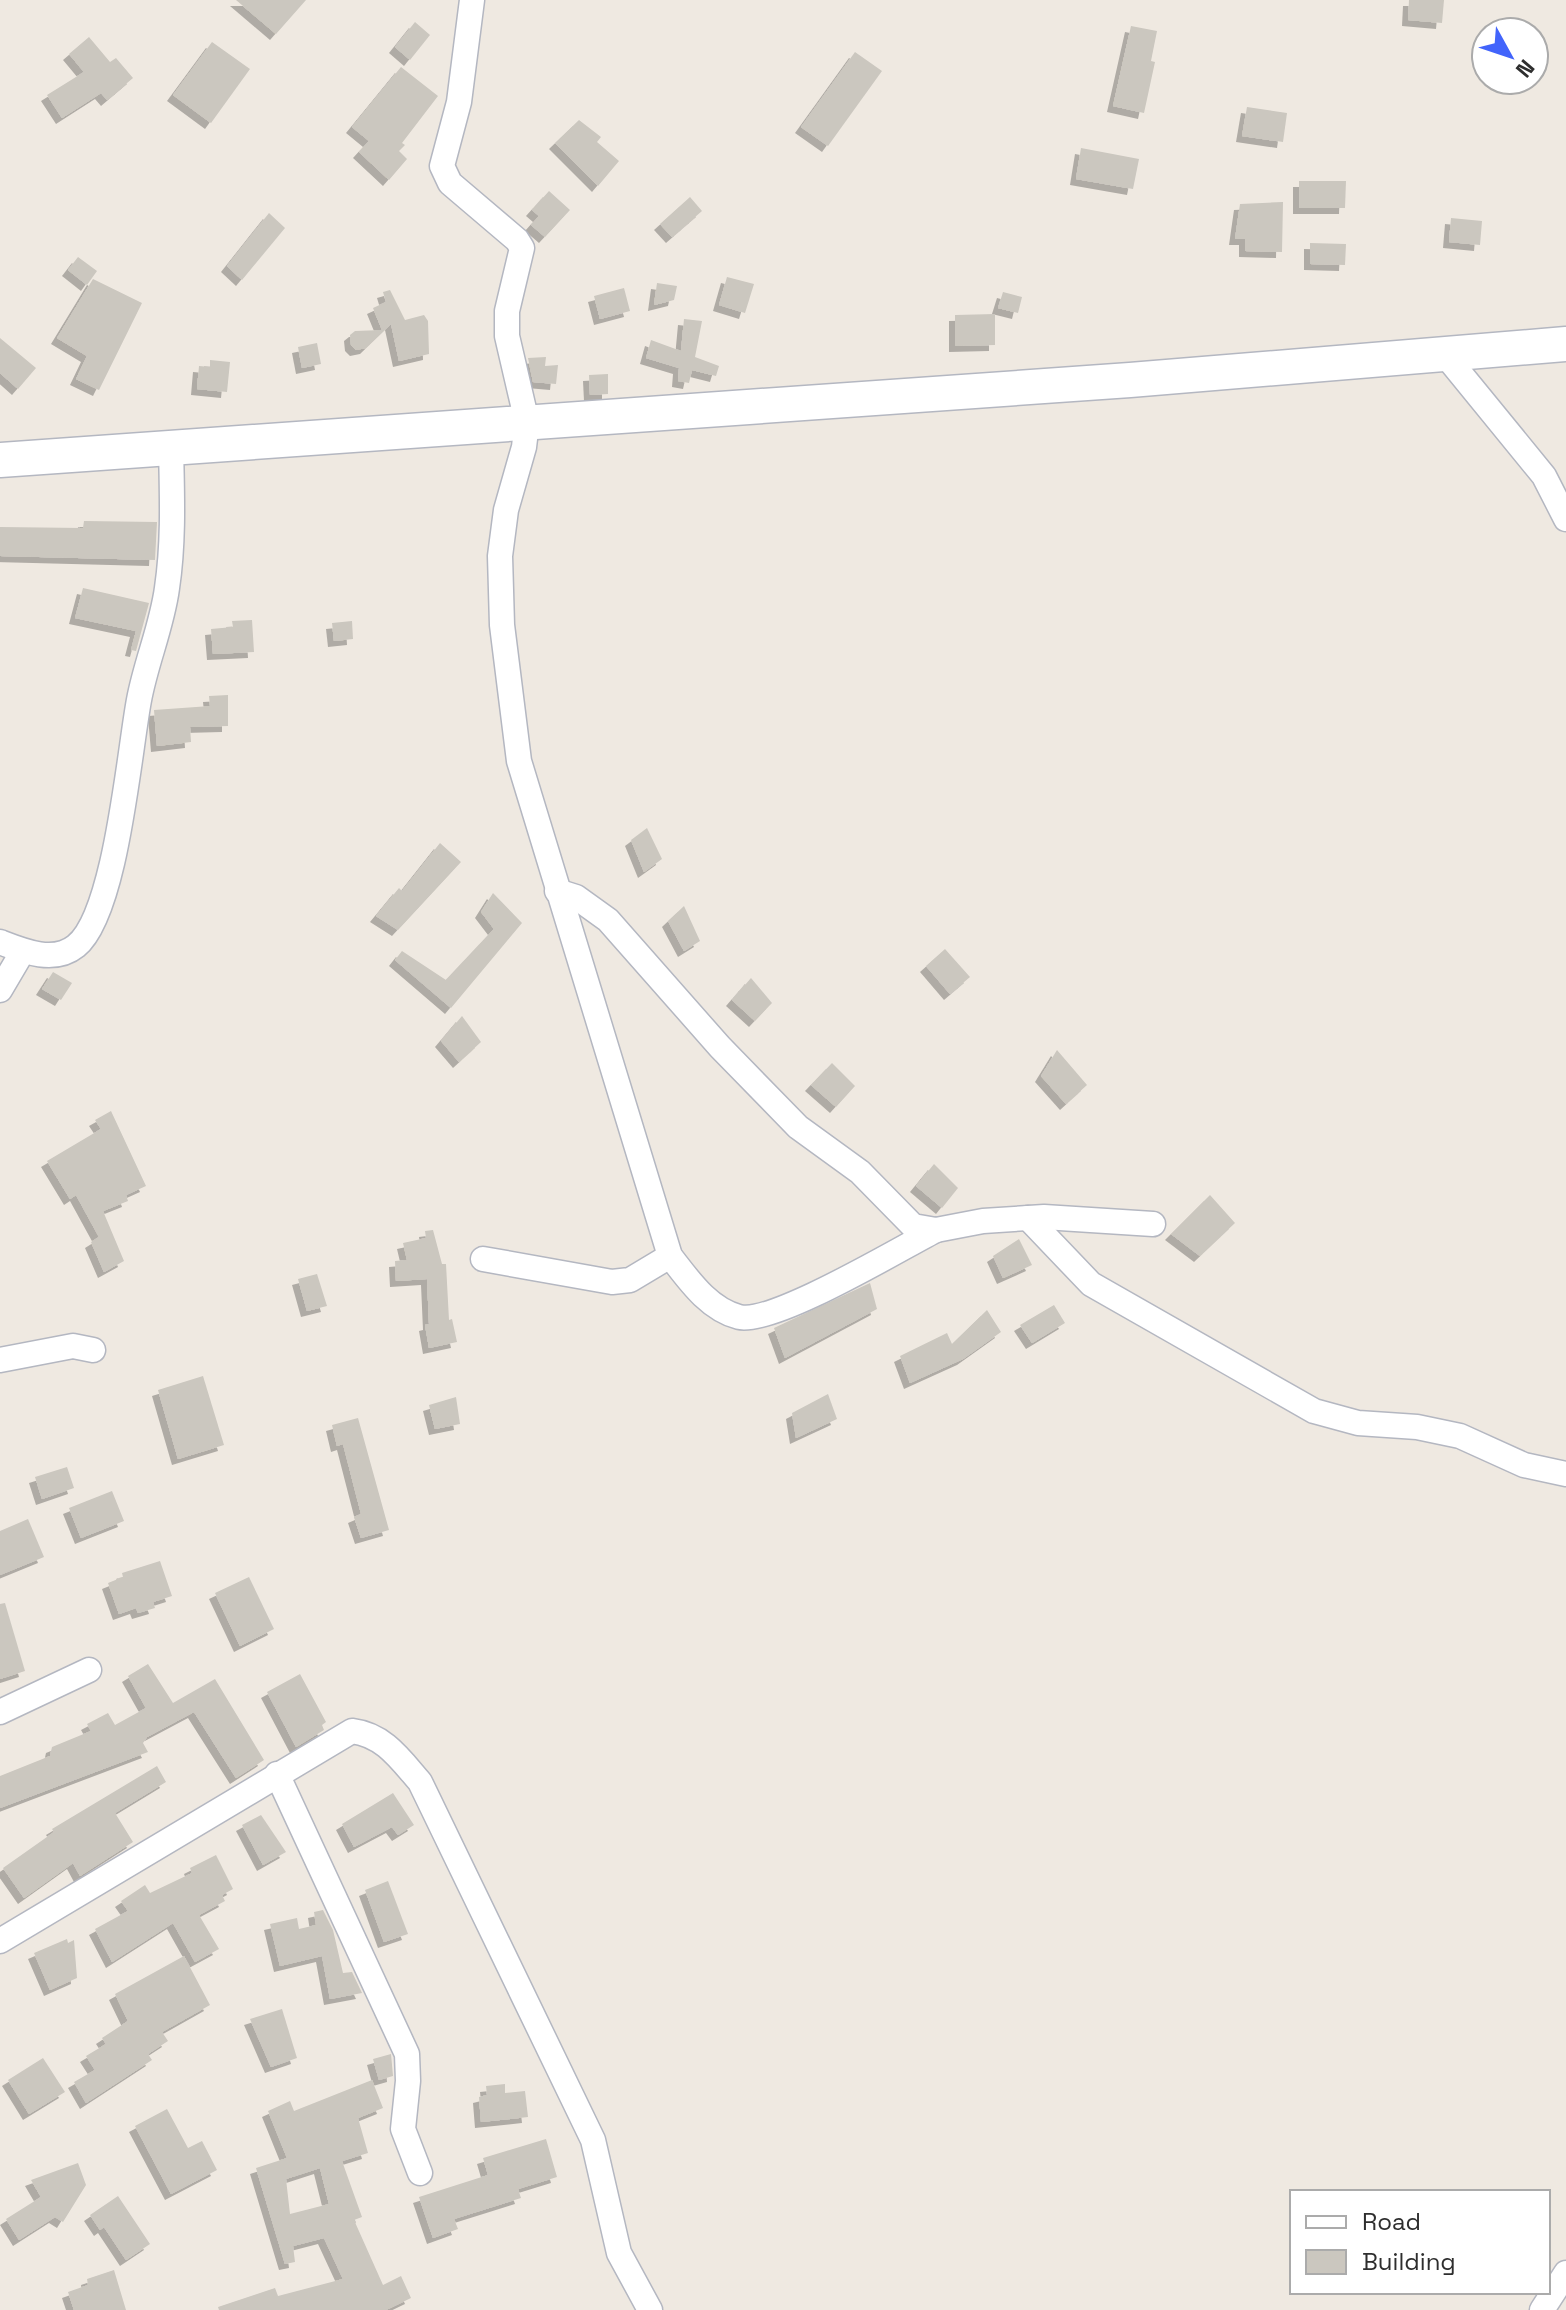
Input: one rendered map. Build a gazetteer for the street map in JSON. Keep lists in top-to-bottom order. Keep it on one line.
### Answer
{"legend":["Road","Building"],"north":"bottom right"}
